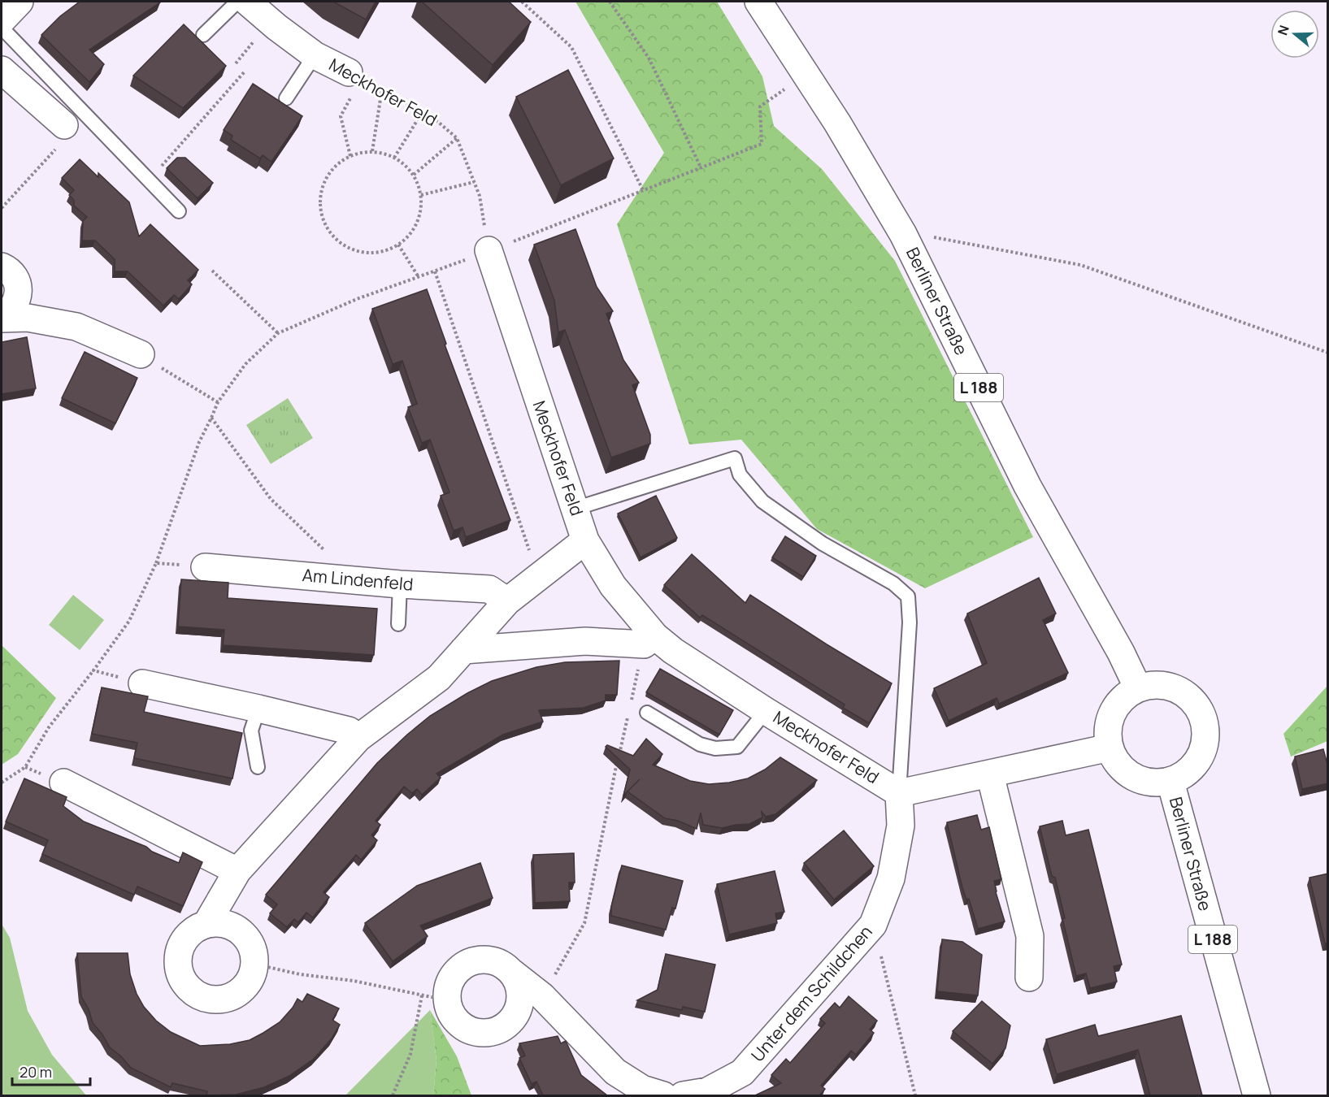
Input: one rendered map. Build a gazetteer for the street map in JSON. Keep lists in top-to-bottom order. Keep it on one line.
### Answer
{"streets":{"street":["Meckhofer Feld","Berliner Straße","L 188","Am Lindenfeld","Unter dem Schildchen"]},"crossings":[["Meckhofer Feld","Unter dem Schildchen"]],"scale_bar":"20 m","north":"left"}
